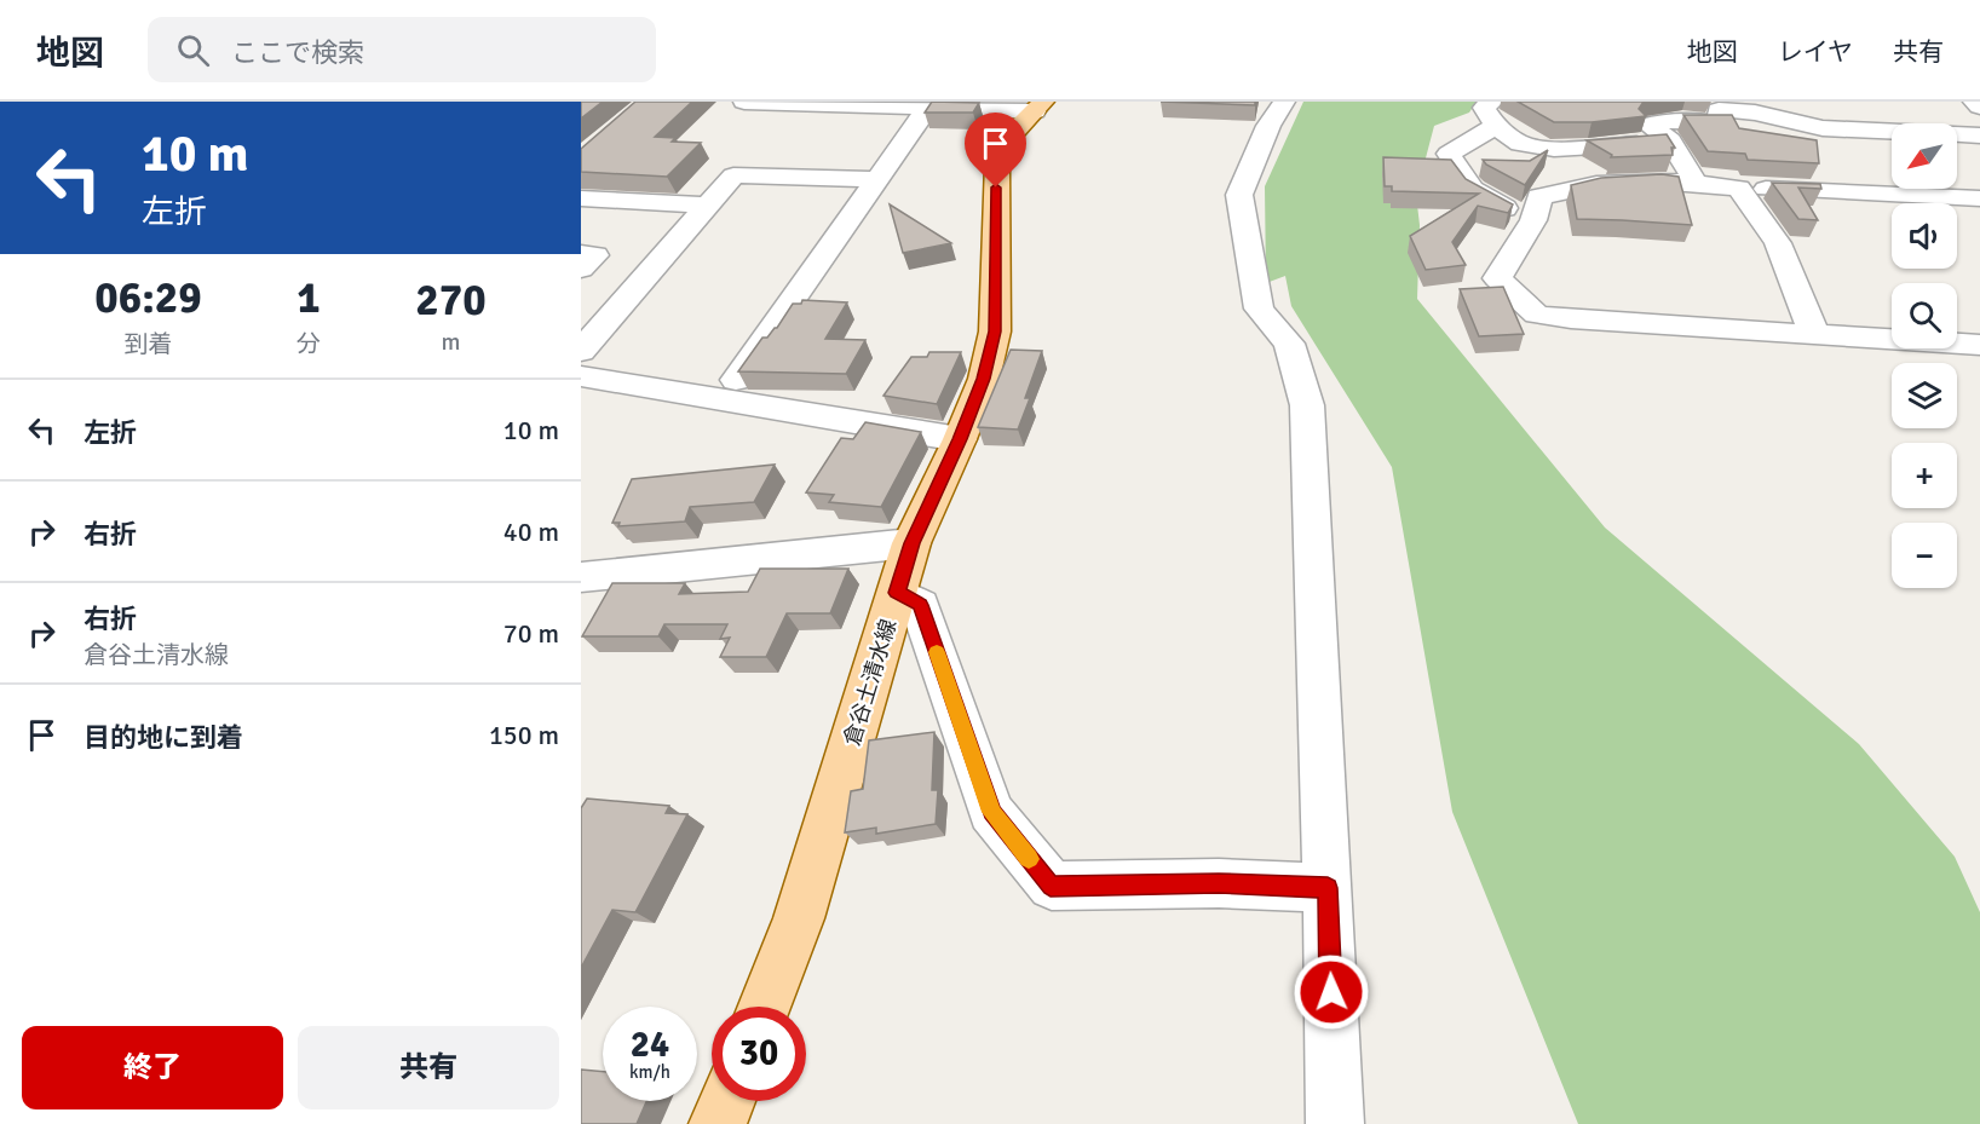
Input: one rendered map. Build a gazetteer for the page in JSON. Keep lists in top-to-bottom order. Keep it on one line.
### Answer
{"streets":{"main road":["倉谷土清水線"]},"north":"bottom left","page":{"header":"地図","search":"ここで検索","nav":["地図","レイヤ","共有"],"turn":["10 m","左折"],"map_buttons":["+","−"],"eta":["06:29","到着","1","分","270","m"],"list":[{"name":"左折","value":"10 m"},{"name":"右折","value":"40 m"},{"name":"右折","note":"倉谷土清水線","value":"70 m"},{"name":"目的地に到着","value":"150 m"}],"speed":"24 km/h","limit":"30","buttons":["終了","共有"]}}
